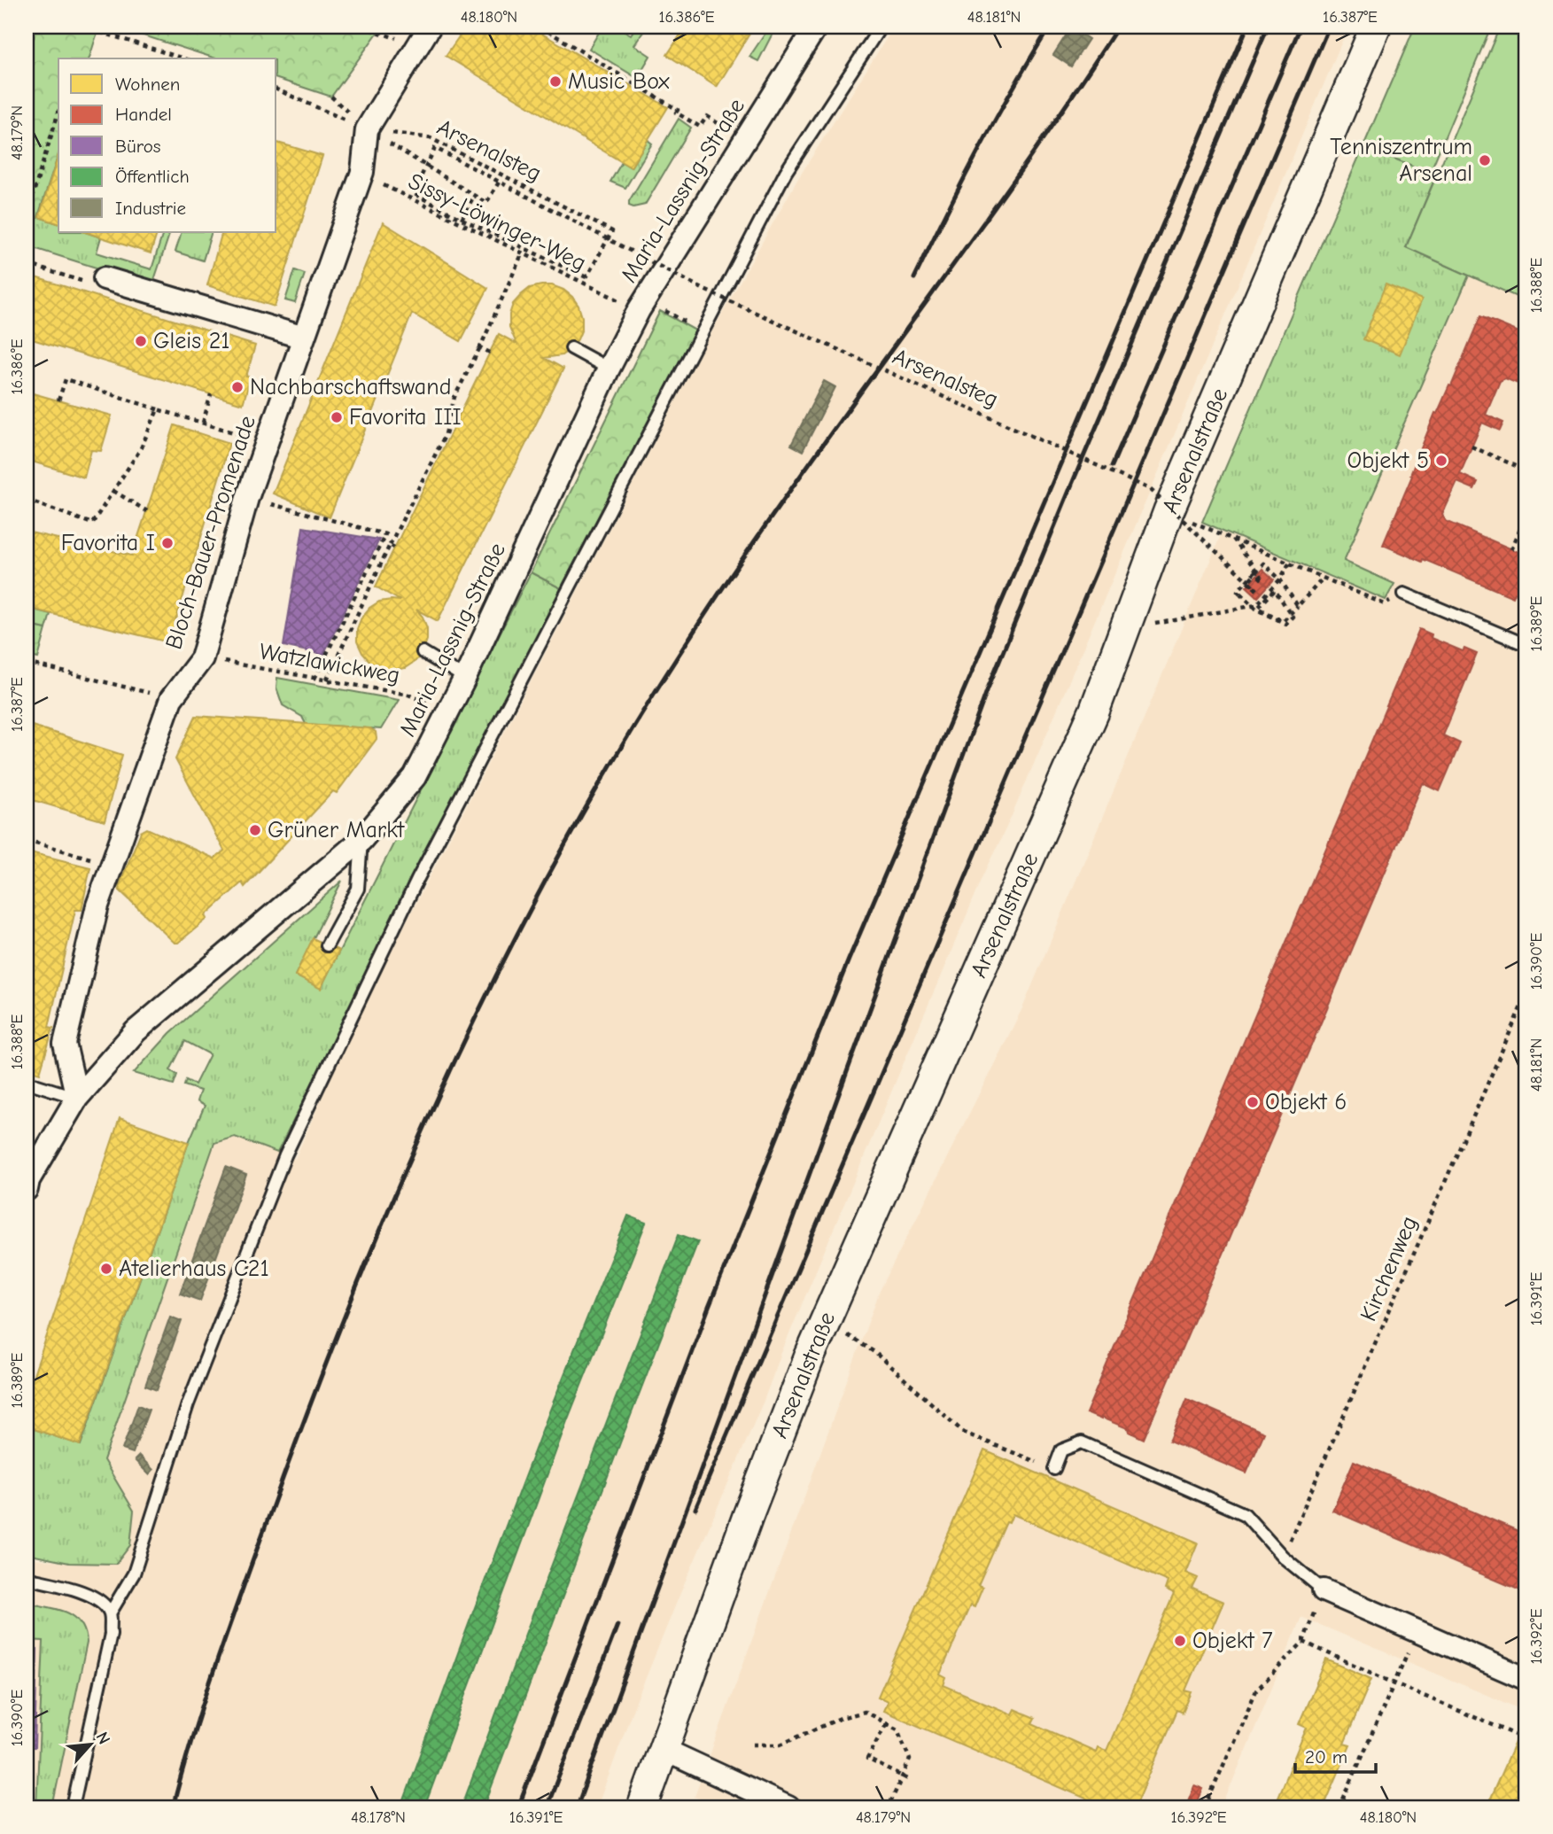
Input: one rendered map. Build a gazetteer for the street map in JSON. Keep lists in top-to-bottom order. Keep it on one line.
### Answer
{"streets":{"main road":["Arsenalstraße"],"street":["Maria-Lassnig-Straße","Bloch-Bauer-Promenade"],"path":["Arsenalsteg","Sissy-Löwinger-Weg","Watzlawickweg","Kirchenweg"]},"crossings":[["Arsenalsteg","Bloch-Bauer-Promenade"],["Maria-Lassnig-Straße","Sissy-Löwinger-Weg"],["Maria-Lassnig-Straße","Bloch-Bauer-Promenade"],["Maria-Lassnig-Straße","Watzlawickweg"],["Bloch-Bauer-Promenade","Watzlawickweg"]],"places":["Music Box","Tenniszentrum Arsenal","Gleis 21","Nachbarschaftswand","Favorita III","Objekt 5","Favorita I","Grüner Markt","Objekt 6","Atelierhaus C21","Objekt 7"],"legend":["Wohnen","Handel","Büros","Öffentlich","Industrie"],"scale_bar":"20 m","north":"top right","coordinates":["48.180°N","16.386°E","48.181°N","16.387°E","48.179°N","16.388°E","16.389°E","16.390°E","16.391°E","16.392°E","48.178°N"]}
